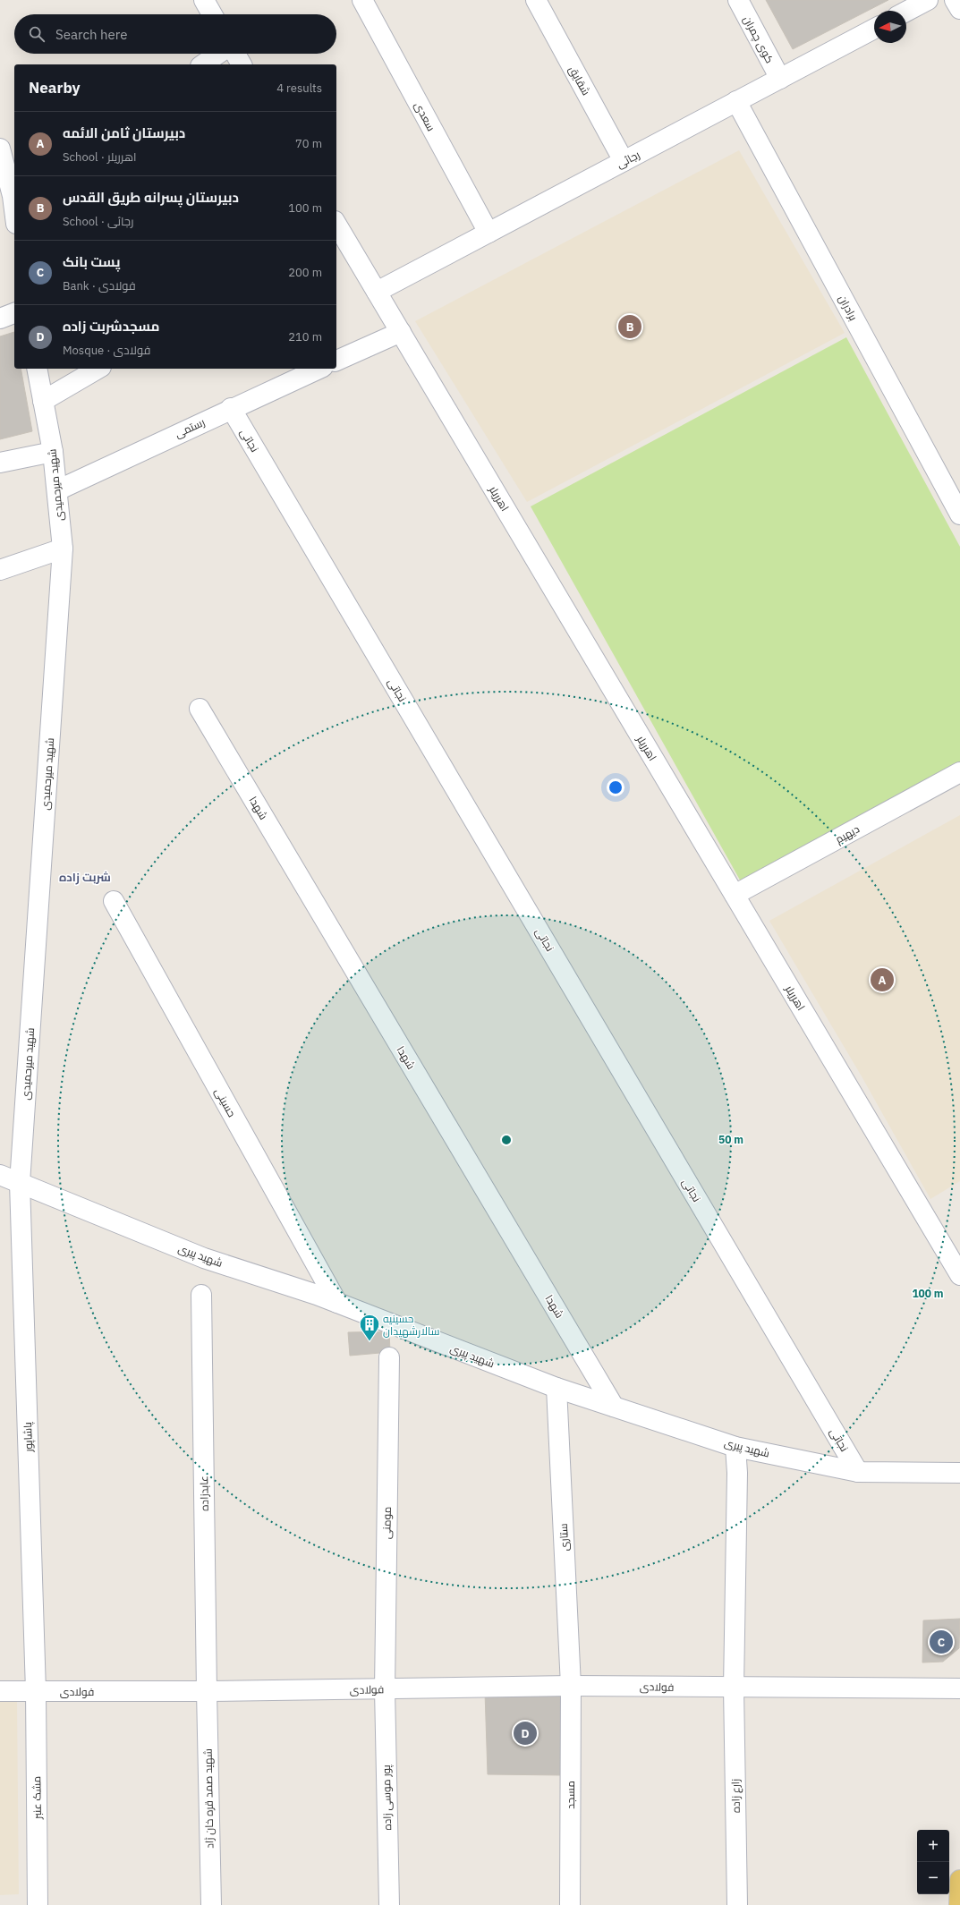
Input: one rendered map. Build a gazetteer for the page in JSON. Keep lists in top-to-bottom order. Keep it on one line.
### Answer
{"streets":{"street":["کوی چمران","شقایق","سعدی","رجائی","برادران","رستمی","نجاتی","شهید میرحمیدی","اهرریلر","شهدا","دیهیم","حسینی","شهید پیری","پاشاپور","عابدزاده","مومنی","ستاری","فولادی","مسجد","زارع زاده","مشک عنبر","پور موسی زاده","شهید صمد قره خان ژاد"]},"crossings":[["کوی چمران","رجائی"],["شقایق","رجائی"],["سعدی","رجائی"],["رجائی","برادران"],["رجائی","اهرریلر"],["رستمی","نجاتی"],["رستمی","شهید میرحمیدی"],["نجاتی","شهید پیری"],["شهید میرحمیدی","شهید پیری"],["شهید میرحمیدی","پاشاپور"],["اهرریلر","دیهیم"],["شهدا","شهید پیری"],["حسینی","شهید پیری"],["شهید پیری","پاشاپور"],["شهید پیری","ستاری"],["پاشاپور","فولادی"],["پاشاپور","مشک عنبر"],["عابدزاده","فولادی"],["عابدزاده","شهید صمد قره خان ژاد"],["مومنی","فولادی"],["مومنی","پور موسی زاده"],["ستاری","فولادی"],["ستاری","مسجد"],["فولادی","مسجد"],["فولادی","زارع زاده"],["فولادی","مشک عنبر"],["فولادی","پور موسی زاده"],["فولادی","شهید صمد قره خان ژاد"]],"districts":["شربت زاده"],"places":{"building":["حسینیه سالارشهیدان"]},"north":"left","page":{"search":"Search here","heading":["Nearby","4 results"],"list":[{"mark":"A","name":"دبیرستان ثامن الائمه","note":"School · اهرریلر","value":"70 m"},{"mark":"B","name":"دبیرستان پسرانه طریق القدس","note":"School · رجائی","value":"100 m"},{"mark":"C","name":"پست بانک","note":"Bank · فولادی","value":"200 m"},{"mark":"D","name":"مسجدشربت زاده","note":"Mosque · فولادی","value":"210 m"}],"pins":["B","A","C","D"],"map_buttons":["+","−"]},"rings":["50 m","100 m"]}
